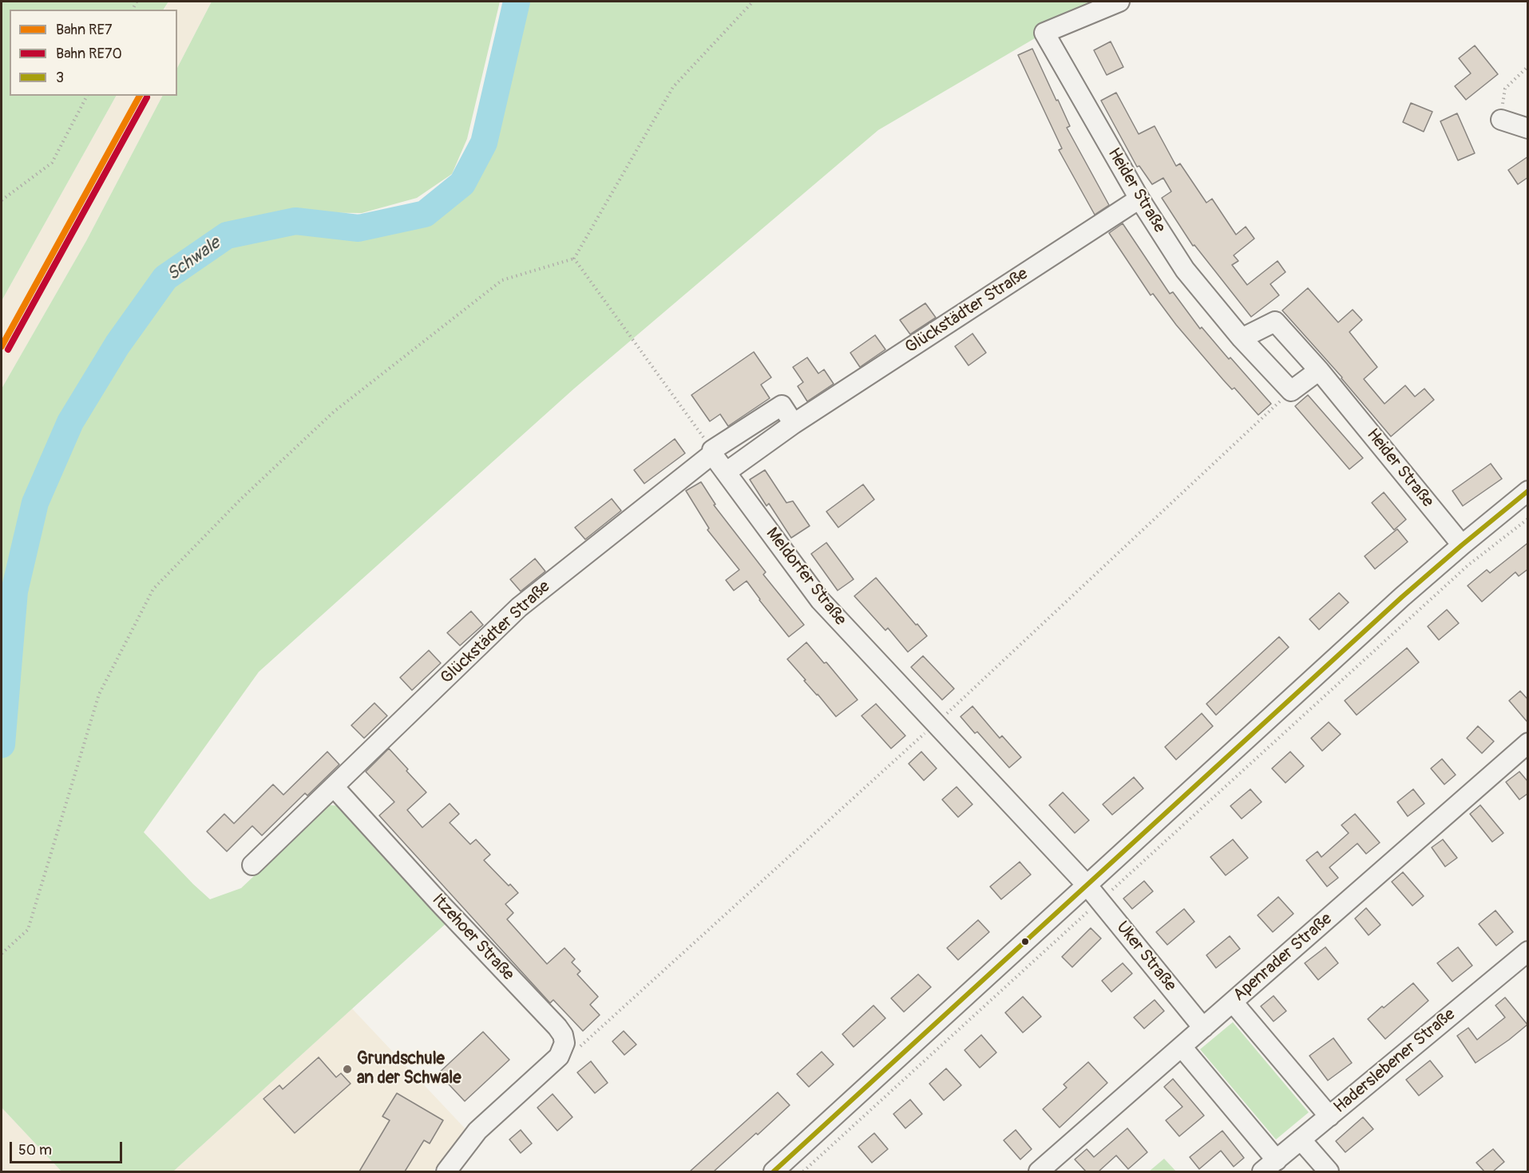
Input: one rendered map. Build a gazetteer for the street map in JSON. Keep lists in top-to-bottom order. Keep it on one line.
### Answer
{"streets":{"street":["Heider Straße","Glückstädter Straße","Meldorfer Straße","Itzehoer Straße","Uker Straße","Apenrader Straße","Haderslebener Straße"]},"crossings":[["Heider Straße","Glückstädter Straße"],["Glückstädter Straße","Meldorfer Straße"],["Glückstädter Straße","Itzehoer Straße"],["Meldorfer Straße","Uker Straße"],["Uker Straße","Apenrader Straße"]],"water":["Schwale"],"places":["Grundschule an der Schwale"],"lines":["rail line RE7","rail line RE70","transit line 3"],"legend":["Bahn RE7","Bahn RE70","3"],"scale_bar":"50 m"}
